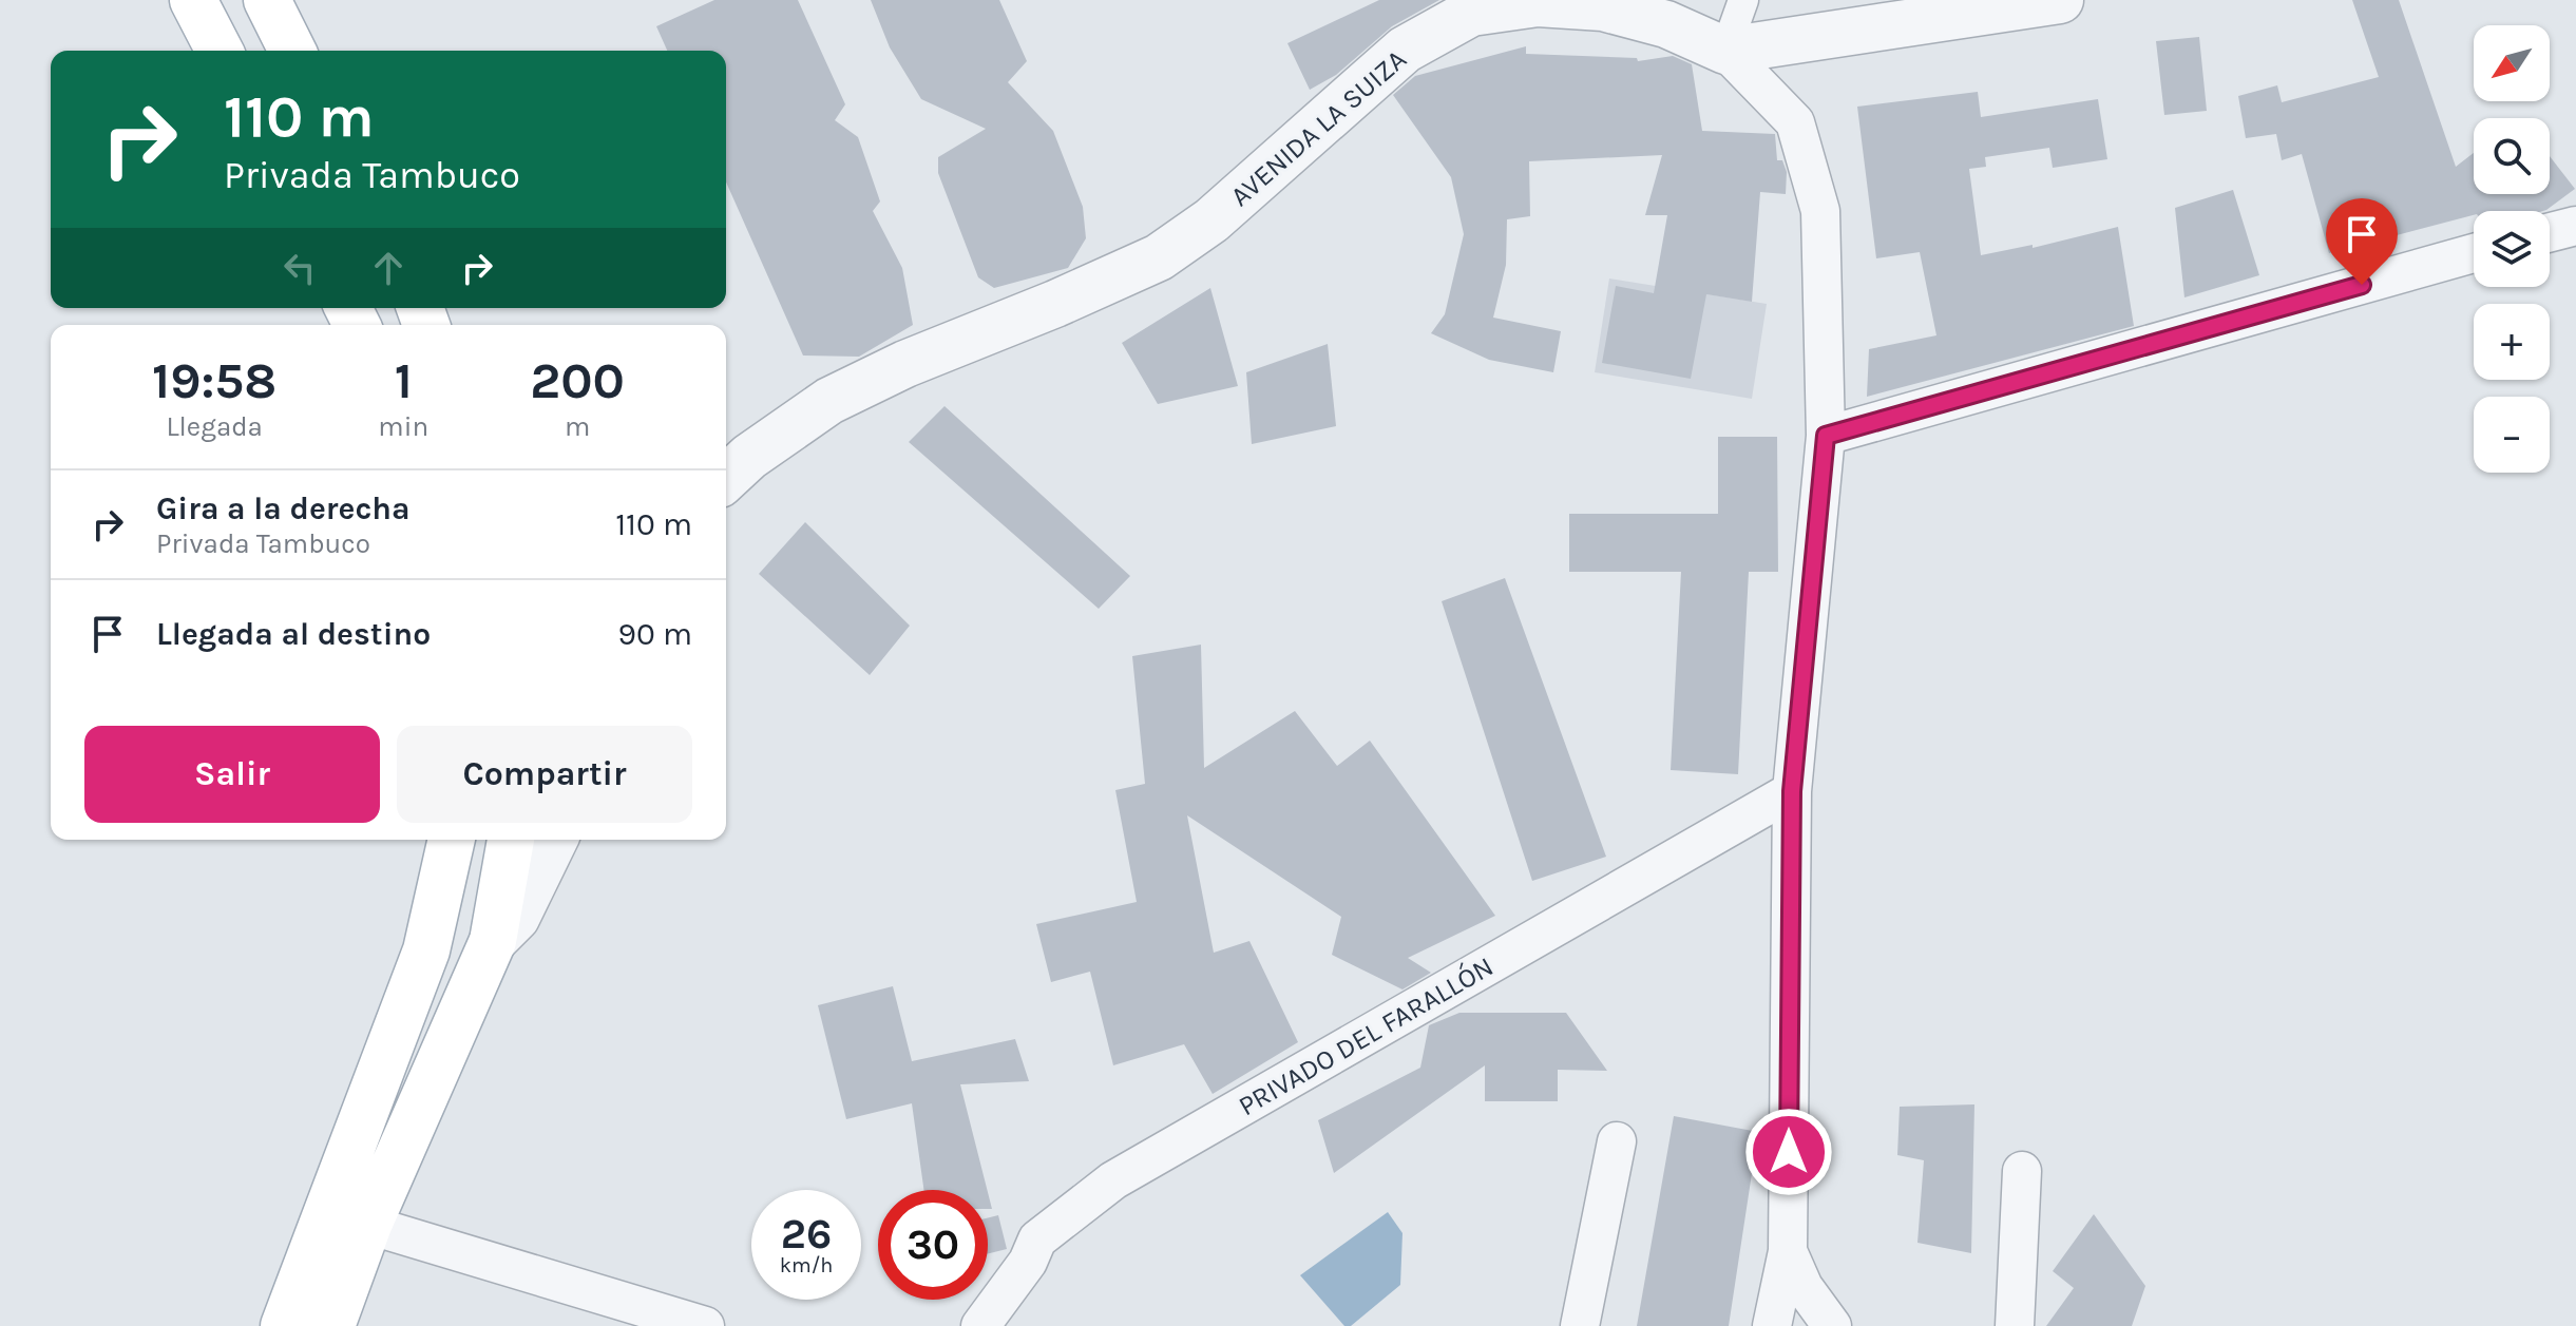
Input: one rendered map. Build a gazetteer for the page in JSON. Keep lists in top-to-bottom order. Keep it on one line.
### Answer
{"streets":{"street":["AVENIDA LA SUIZA","PRIVADO DEL FARALLÓN"]},"crossings":[["AVENIDA LA SUIZA","PRIVADO DEL FARALLÓN"]],"north":"bottom left","page":{"map_buttons":["+","−"],"turn":["110 m","Privada Tambuco"],"eta":["19:58","Llegada","1","min","200","m"],"list":[{"name":"Gira a la derecha","note":"Privada Tambuco","value":"110 m"},{"name":"Llegada al destino","value":"90 m"}],"buttons":["Salir","Compartir"],"speed":"26 km/h","limit":"30"}}
